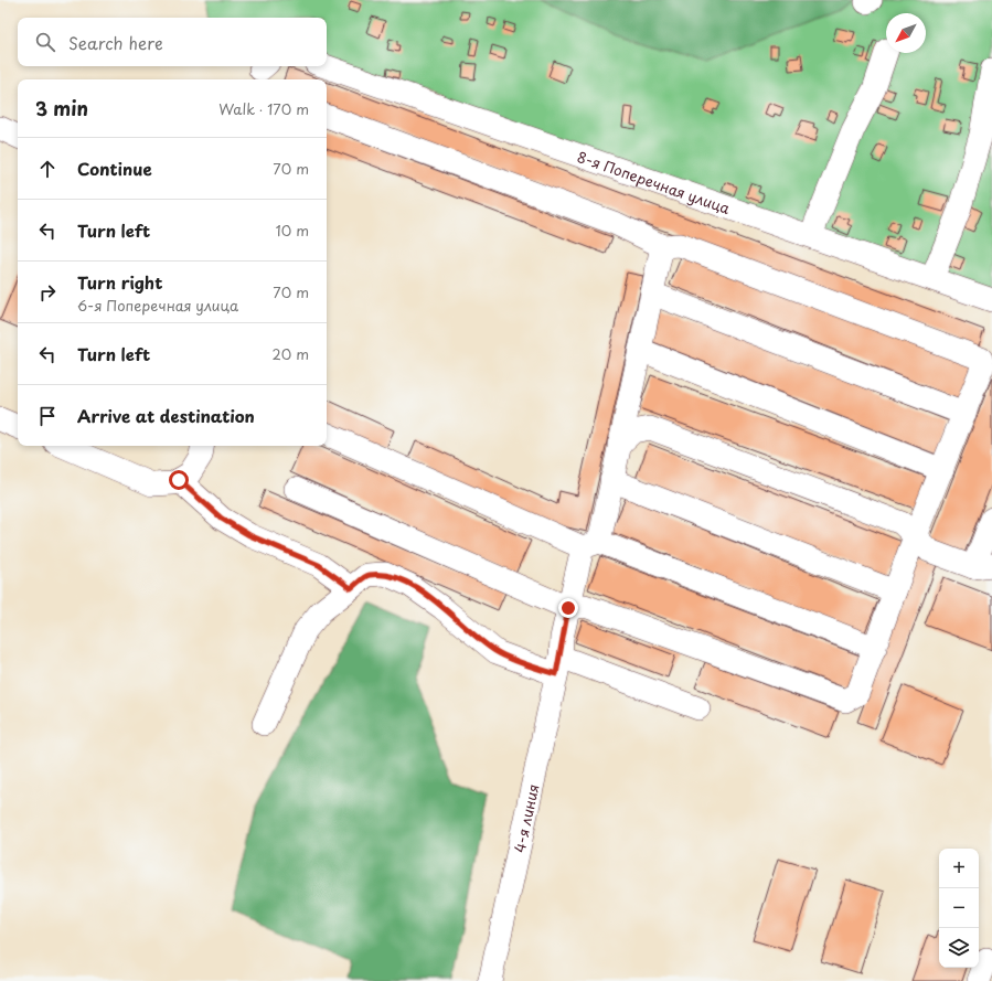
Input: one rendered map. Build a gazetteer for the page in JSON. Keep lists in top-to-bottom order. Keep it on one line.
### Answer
{"streets":{"street":["8-я Поперечная улица","4-я линия"]},"north":"bottom left","page":{"search":"Search here","heading":["3 min","Walk · 170 m"],"list":[["Continue","70 m"],["Turn left","10 m"],["Turn right","6-я Поперечная улица","70 m"],["Turn left","20 m"],"Arrive at destination"],"map_buttons":["+","−"]}}
